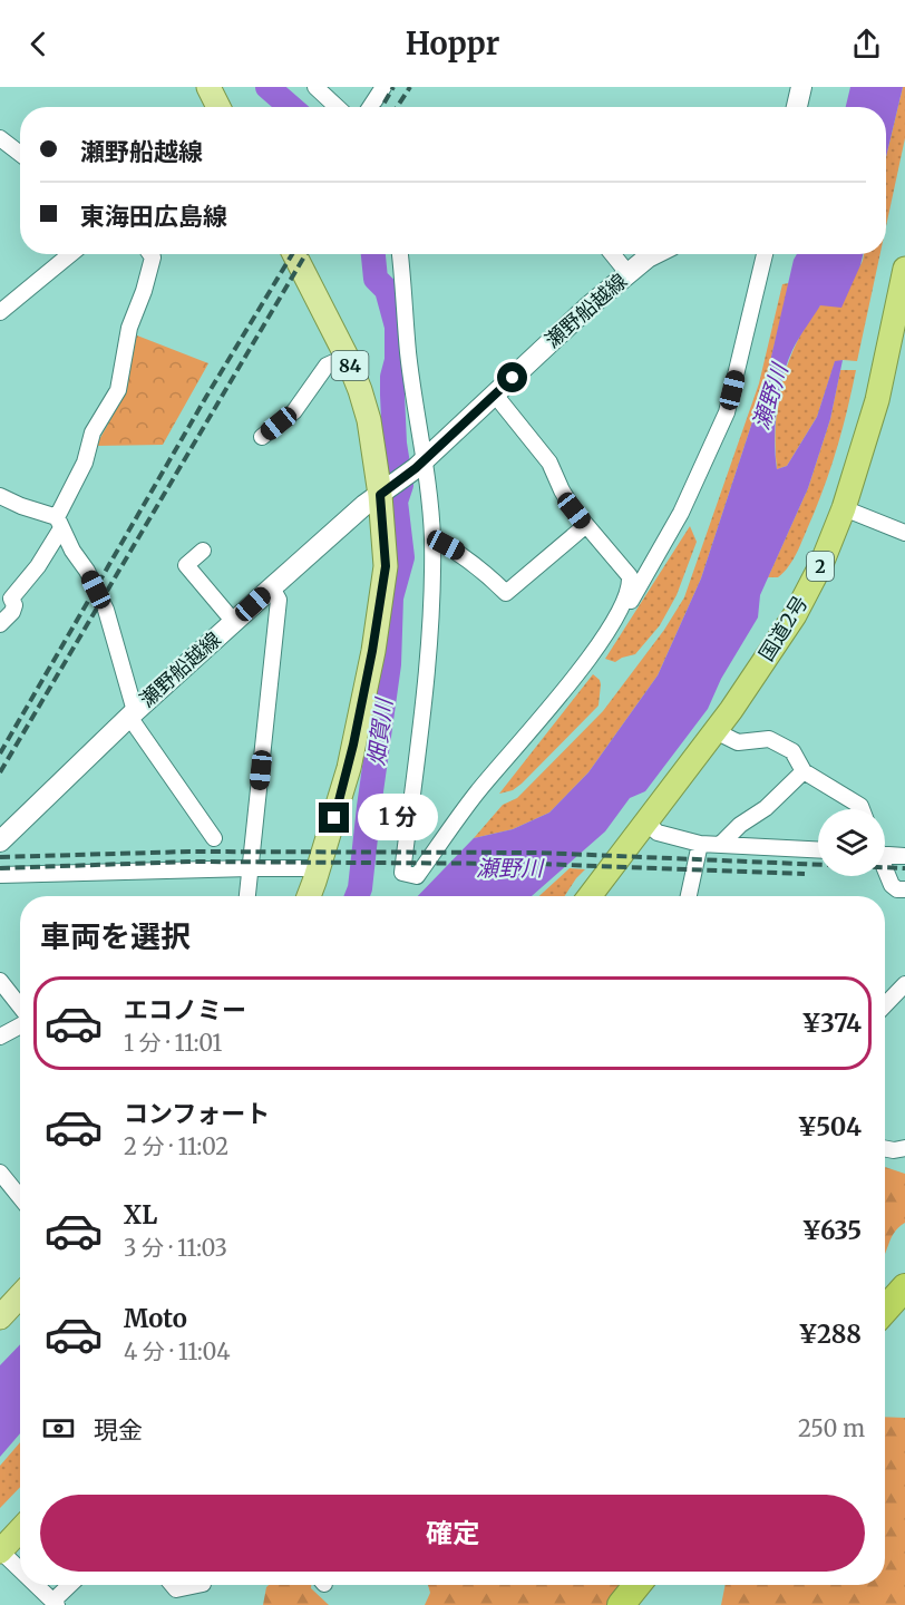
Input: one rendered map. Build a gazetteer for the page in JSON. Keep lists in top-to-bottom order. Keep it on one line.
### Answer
{"streets":{"highway":["2","国道2号"],"main road":["瀬野船越線","84"]},"crossings":[["瀬野船越線","84"]],"water":["瀬野川","畑賀川"],"page":{"header":"Hoppr","banner":["瀬野船越線","東海田広島線"],"bubble":"1 分","heading":"車両を選択","list":[{"name":"エコノミー","note":"1 分 · 11:01","value":"¥374"},{"name":"コンフォート","note":"2 分 · 11:02","value":"¥504"},{"name":"XL","note":"3 分 · 11:03","value":"¥635"},{"name":"Moto","note":"4 分 · 11:04","value":"¥288"}],"pay":["現金","250 m"],"buttons":"確定"}}
